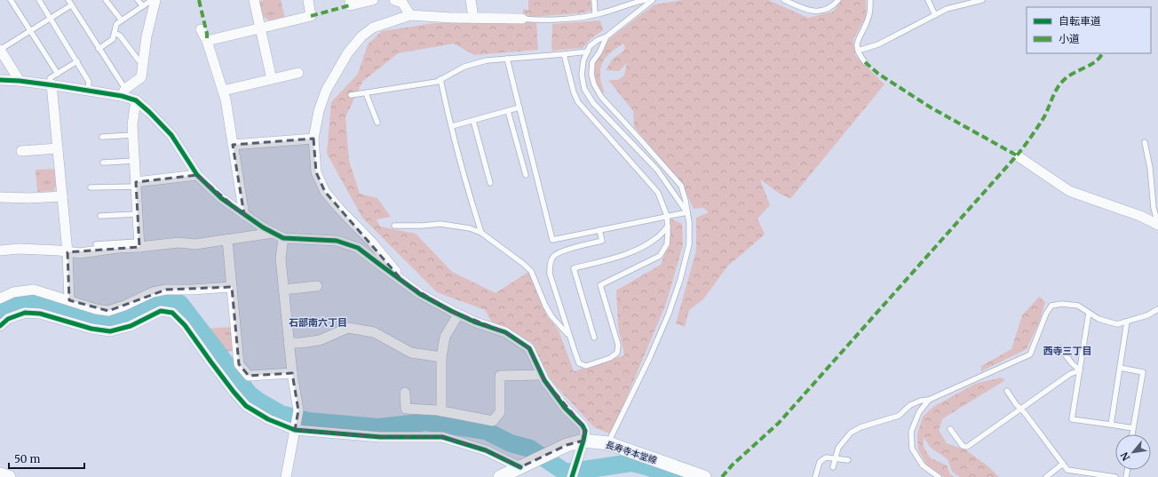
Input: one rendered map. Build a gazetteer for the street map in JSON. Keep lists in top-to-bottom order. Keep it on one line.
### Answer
{"streets":{"main road":["長寿寺本堂線"]},"districts":["石部南六丁目","西寺三丁目"],"legend":["自転車道","小道"],"scale_bar":"50 m","north":"bottom left"}
